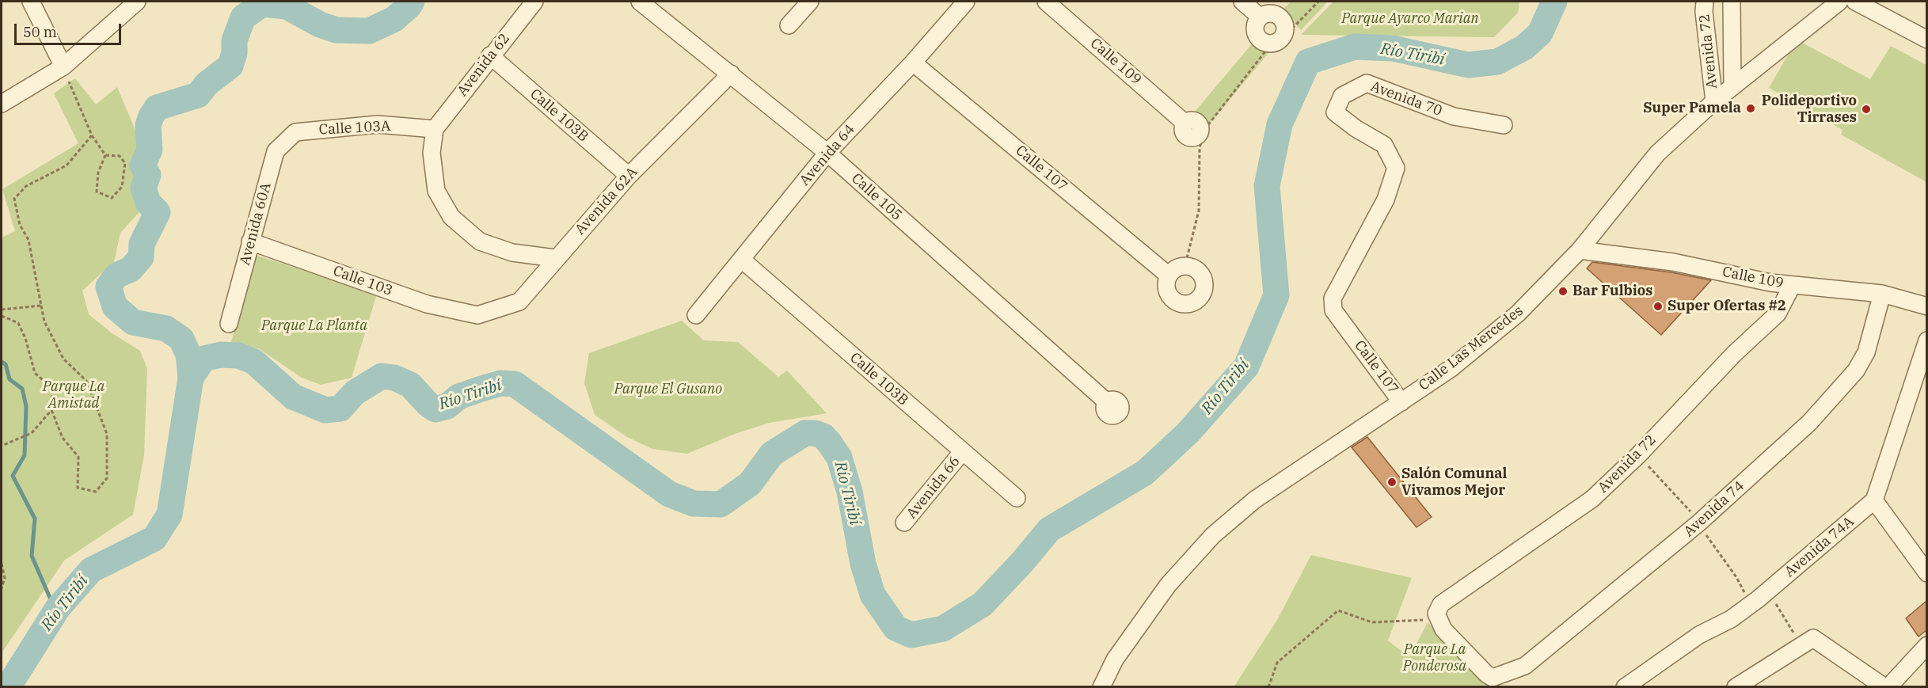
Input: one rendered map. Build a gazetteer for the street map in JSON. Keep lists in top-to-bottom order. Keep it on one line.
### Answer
{"streets":{"street":["Avenida 72","Calle 109","Avenida 62","Avenida 70","Calle 103B","Calle 103A","Avenida 64","Calle 107","Calle 105","Avenida 62A","Avenida 60A","Calle 103","Calle Las Mercedes","Avenida 66","Avenida 74","Avenida 74A"]},"crossings":[["Avenida 72","Calle 109"],["Avenida 72","Calle Las Mercedes"],["Avenida 72","Avenida 74"],["Calle 109","Calle Las Mercedes"],["Calle 109","Avenida 74"],["Avenida 62","Calle 103B"],["Avenida 62","Calle 103A"],["Avenida 70","Calle 107"],["Calle 103B","Avenida 64"],["Calle 103B","Avenida 62A"],["Calle 103B","Avenida 66"],["Calle 103A","Avenida 60A"],["Avenida 64","Calle 107"],["Avenida 64","Calle 105"],["Calle 107","Calle Las Mercedes"],["Calle 105","Avenida 62A"],["Avenida 62A","Calle 103"],["Avenida 60A","Calle 103"]],"water":["Río Tiribí"],"parks":["Parque Ayarco Marian","Parque La Planta","Parque La Amistad","Parque El Gusano","Parque La Ponderosa"],"places":["Super Pamela","Polideportivo Tirrases","Bar Fulbios","Super Ofertas #2","Salón Comunal Vivamos Mejor"],"scale_bar":"50 m"}
